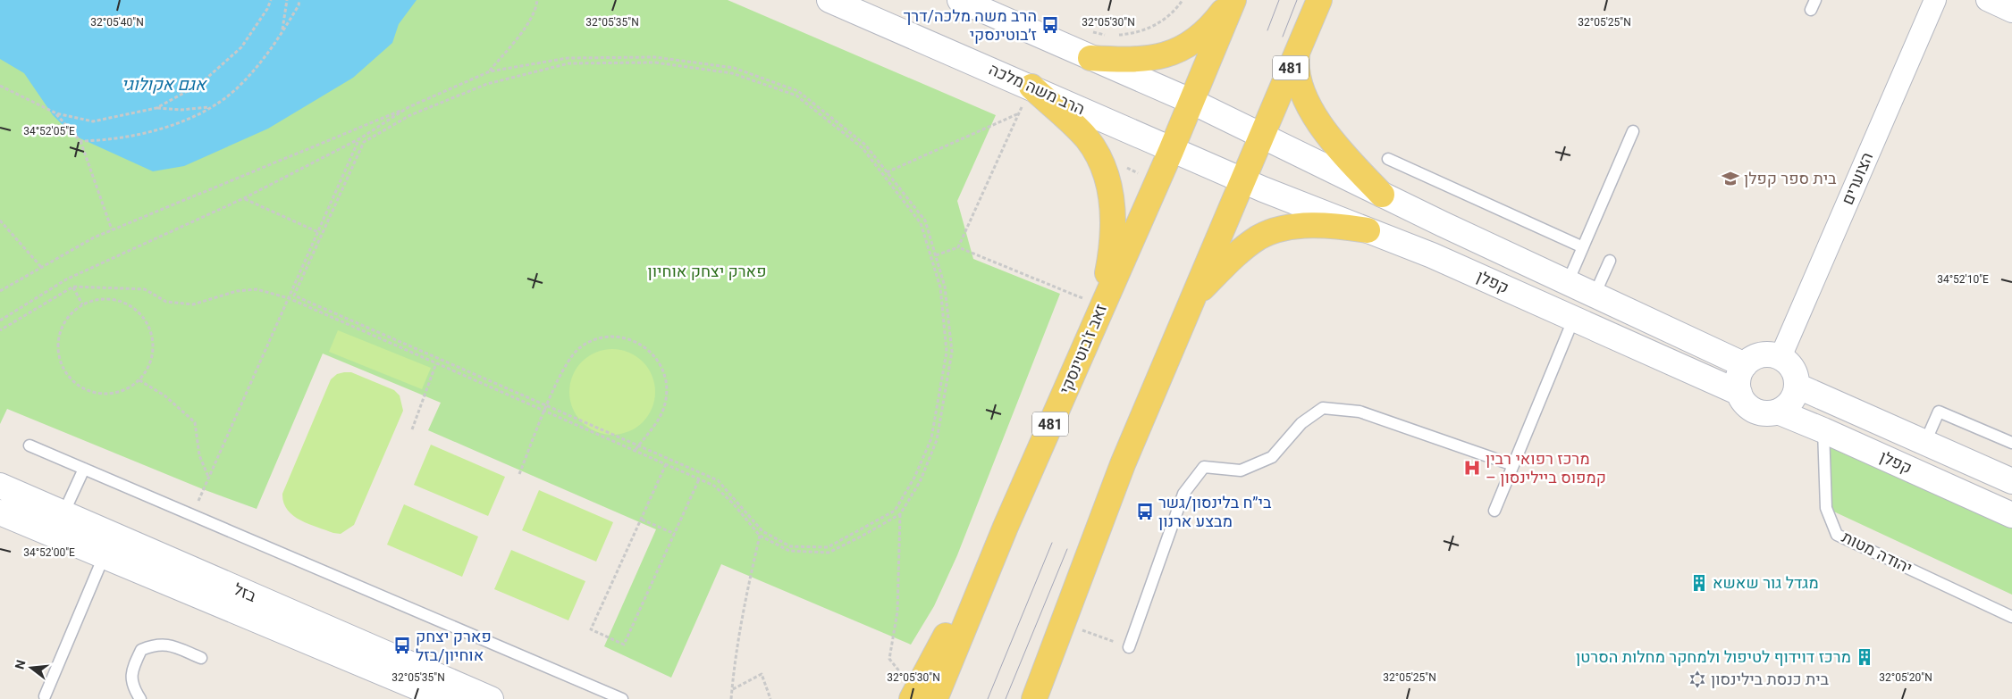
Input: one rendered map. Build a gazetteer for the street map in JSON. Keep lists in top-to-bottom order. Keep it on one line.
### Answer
{"streets":{"main road":["481","זאב ז'בוטינסקי"],"street":["הרב משה מלכה","הצוערים","קפלן","בזל"],"lane":["יהודה מטות"]},"crossings":[["481","הרב משה מלכה"],["481","קפלן"],["הרב משה מלכה","קפלן"],["הרב משה מלכה","זאב ז'בוטינסקי"],["הצוערים","קפלן"],["קפלן","יהודה מטות"]],"water":["אגם אקולוגי"],"parks":["פארק יצחק אוחיון"],"places":{"bus stop":["הרב משה מלכה/דרך ז׳בוטינסקי","בי״ח בלינסון/גשר מבצע ארנון","פארק יצחק אוחיון/בזל"],"school or university":["בית ספר קפלן"],"hospital":["מרכז רפואי רבין – קמפוס ביילינסון"],"building":["מגדל גור שאשא","מרכז דוידוף לטיפול ולמחקר מחלות הסרטן"],"synagogue":["בית כנסת בילינסון"]},"north":"left","coordinates":["32°05'40\"N","32°05'35\"N","32°05'30\"N","32°05'25\"N","34°52'05\"E","34°52'10\"E","34°52'00\"E","32°05'20\"N"]}
